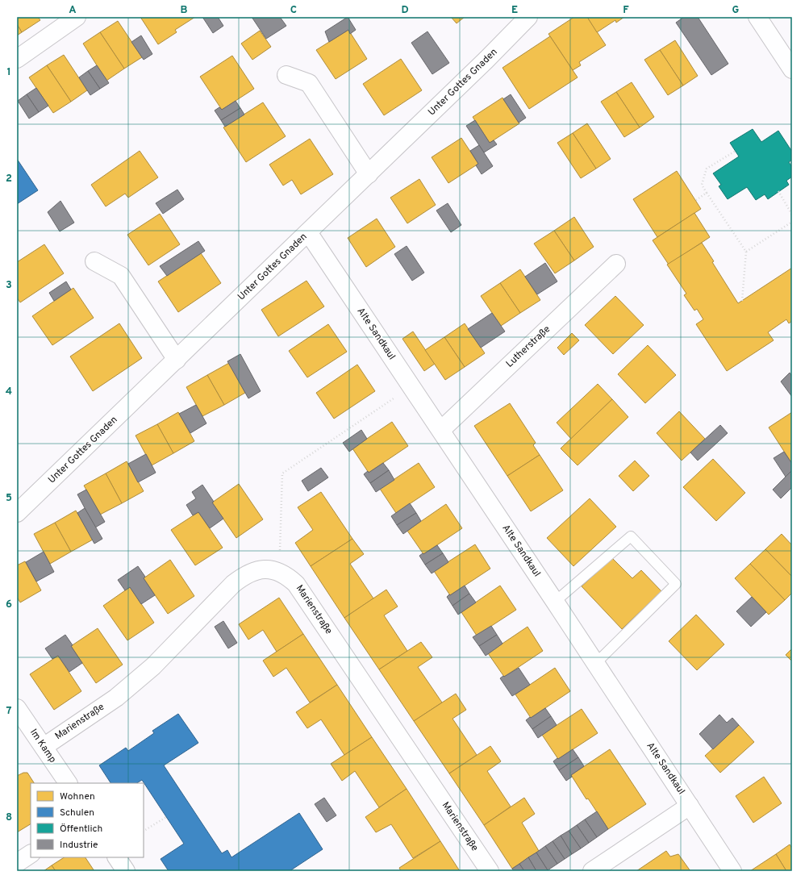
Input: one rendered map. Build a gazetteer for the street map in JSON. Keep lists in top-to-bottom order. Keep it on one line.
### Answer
{"streets":{"street":["Unter Gottes Gnaden","Alte Sandkaul","Lutherstraße","Marienstraße","Im Kamp"]},"crossings":[["Unter Gottes Gnaden","Alte Sandkaul"],["Alte Sandkaul","Lutherstraße"],["Marienstraße","Im Kamp"]],"legend":["Wohnen","Schulen","Öffentlich","Industrie"],"grid":{"columns":["A","B","C","D","E","F","G"],"rows":["1","2","3","4","5","6","7","8"]}}
